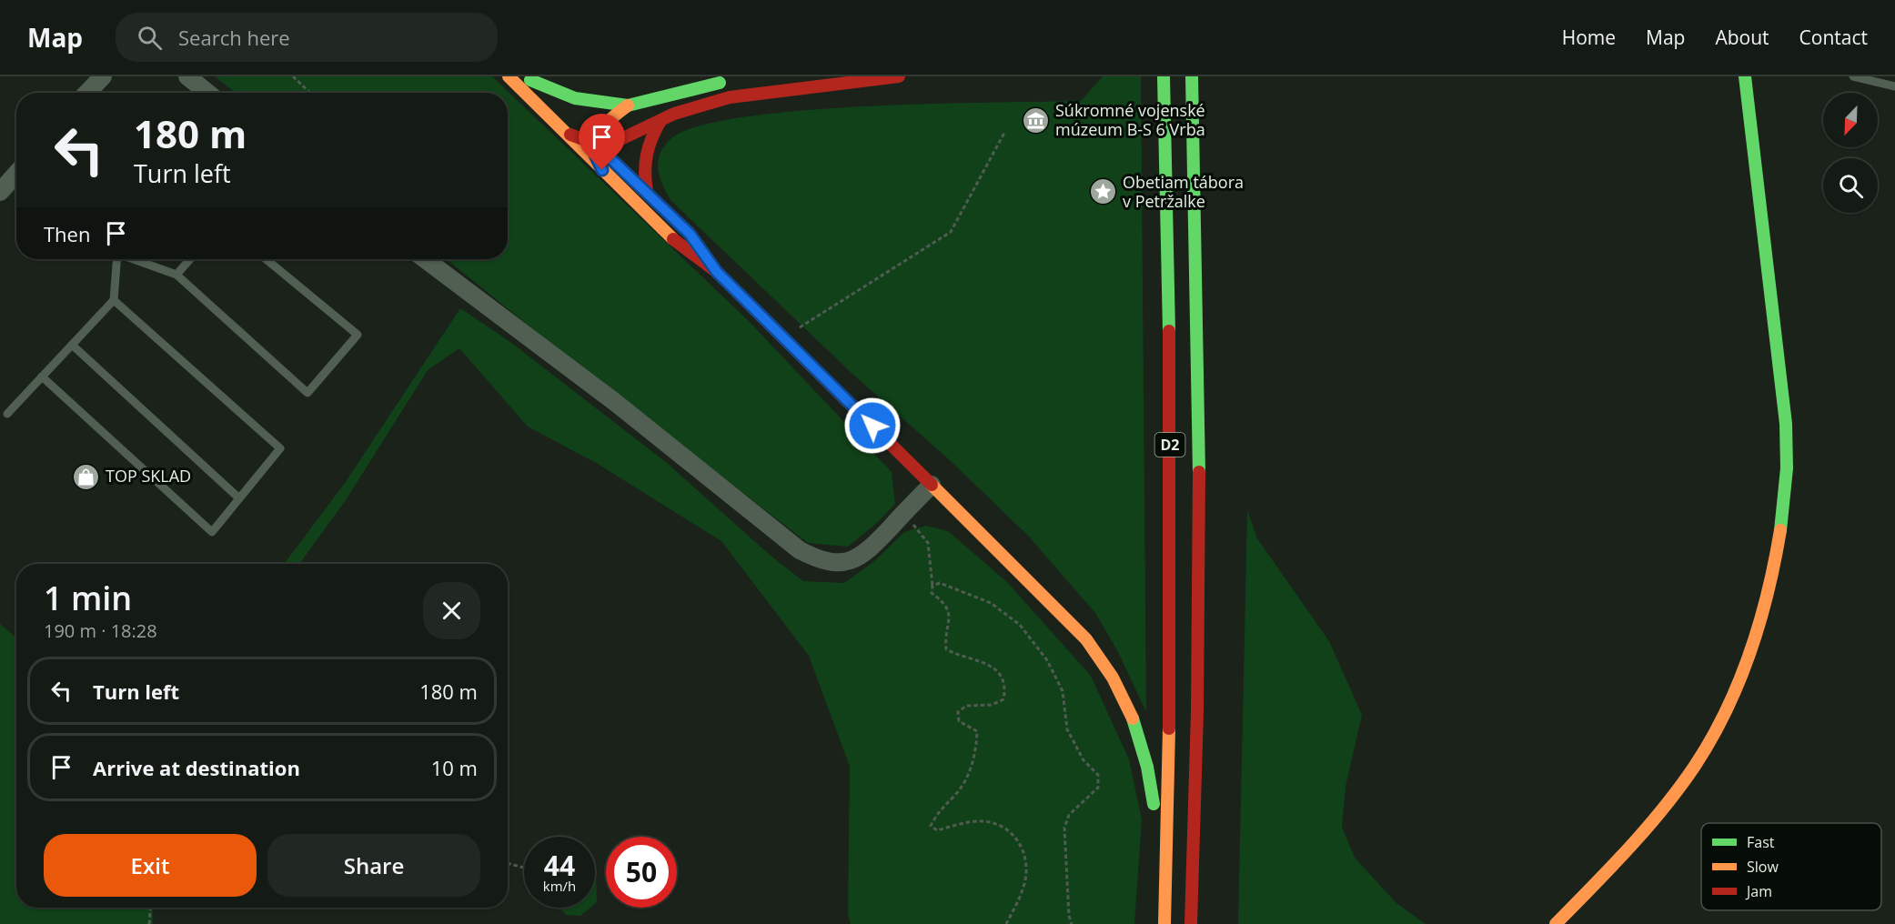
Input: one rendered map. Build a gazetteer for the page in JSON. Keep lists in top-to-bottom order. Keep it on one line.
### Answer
{"streets":{"main road":["D2"]},"places":{"museum":["Súkromné vojenské múzeum B-S 6 Vrba"],"place":["Obetiam tábora v Petržalke"],"shop":["TOP SKLAD"]},"legend":["Fast","Slow","Jam"],"north":"bottom left","page":{"header":"Map","search":"Search here","nav":["Home","Map","About","Contact"],"turn":["180 m","Turn left"],"then":"Then","heading":["1 min","190 m · 18:28"],"list":[{"name":"Turn left","value":"180 m"},{"name":"Arrive at destination","value":"10 m"}],"buttons":["Exit","Share"],"speed":"44 km/h","limit":"50"}}
